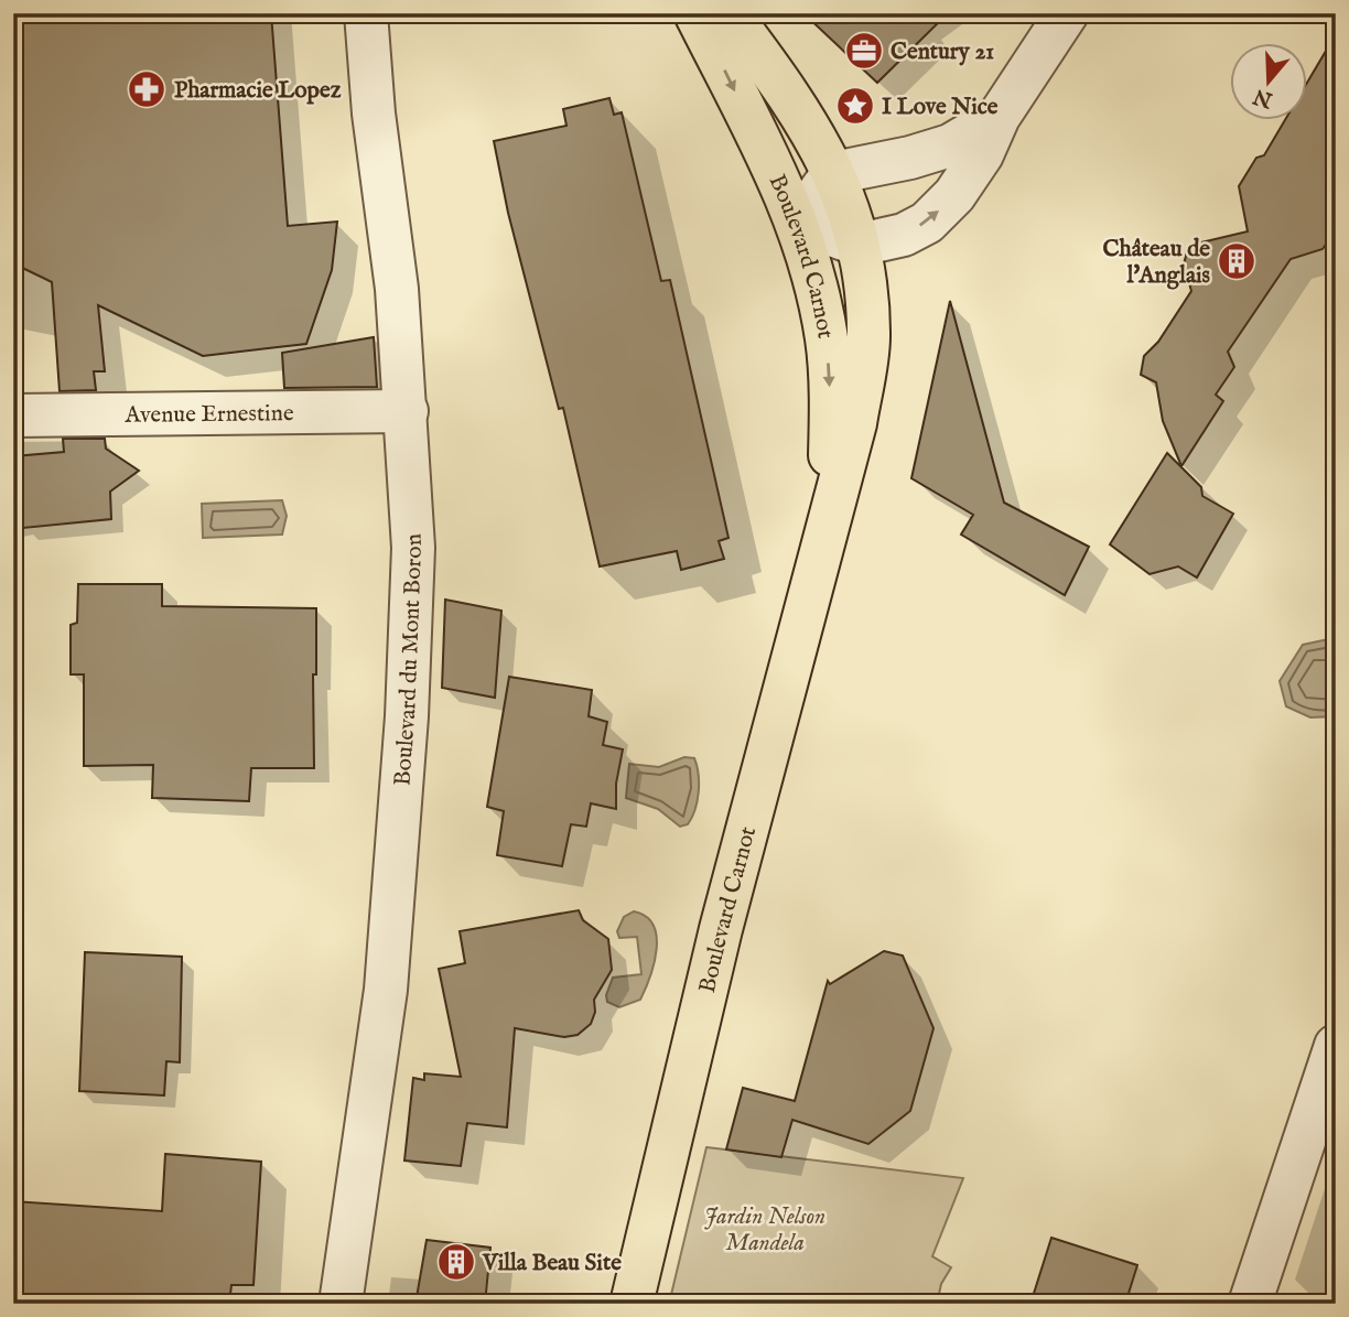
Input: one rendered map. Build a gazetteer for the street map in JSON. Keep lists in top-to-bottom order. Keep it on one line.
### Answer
{"streets":{"main road":["Boulevard Carnot"],"street":["Avenue Ernestine","Boulevard du Mont Boron"]},"crossings":[["Avenue Ernestine","Boulevard du Mont Boron"]],"parks":["Jardin Nelson Mandela"],"places":{"office":["Century 21"],"pharmacy":["Pharmacie Lopez"],"place":["I Love Nice"],"building":["Château de l'Anglais","Villa Beau Site"]},"north":"bottom"}
